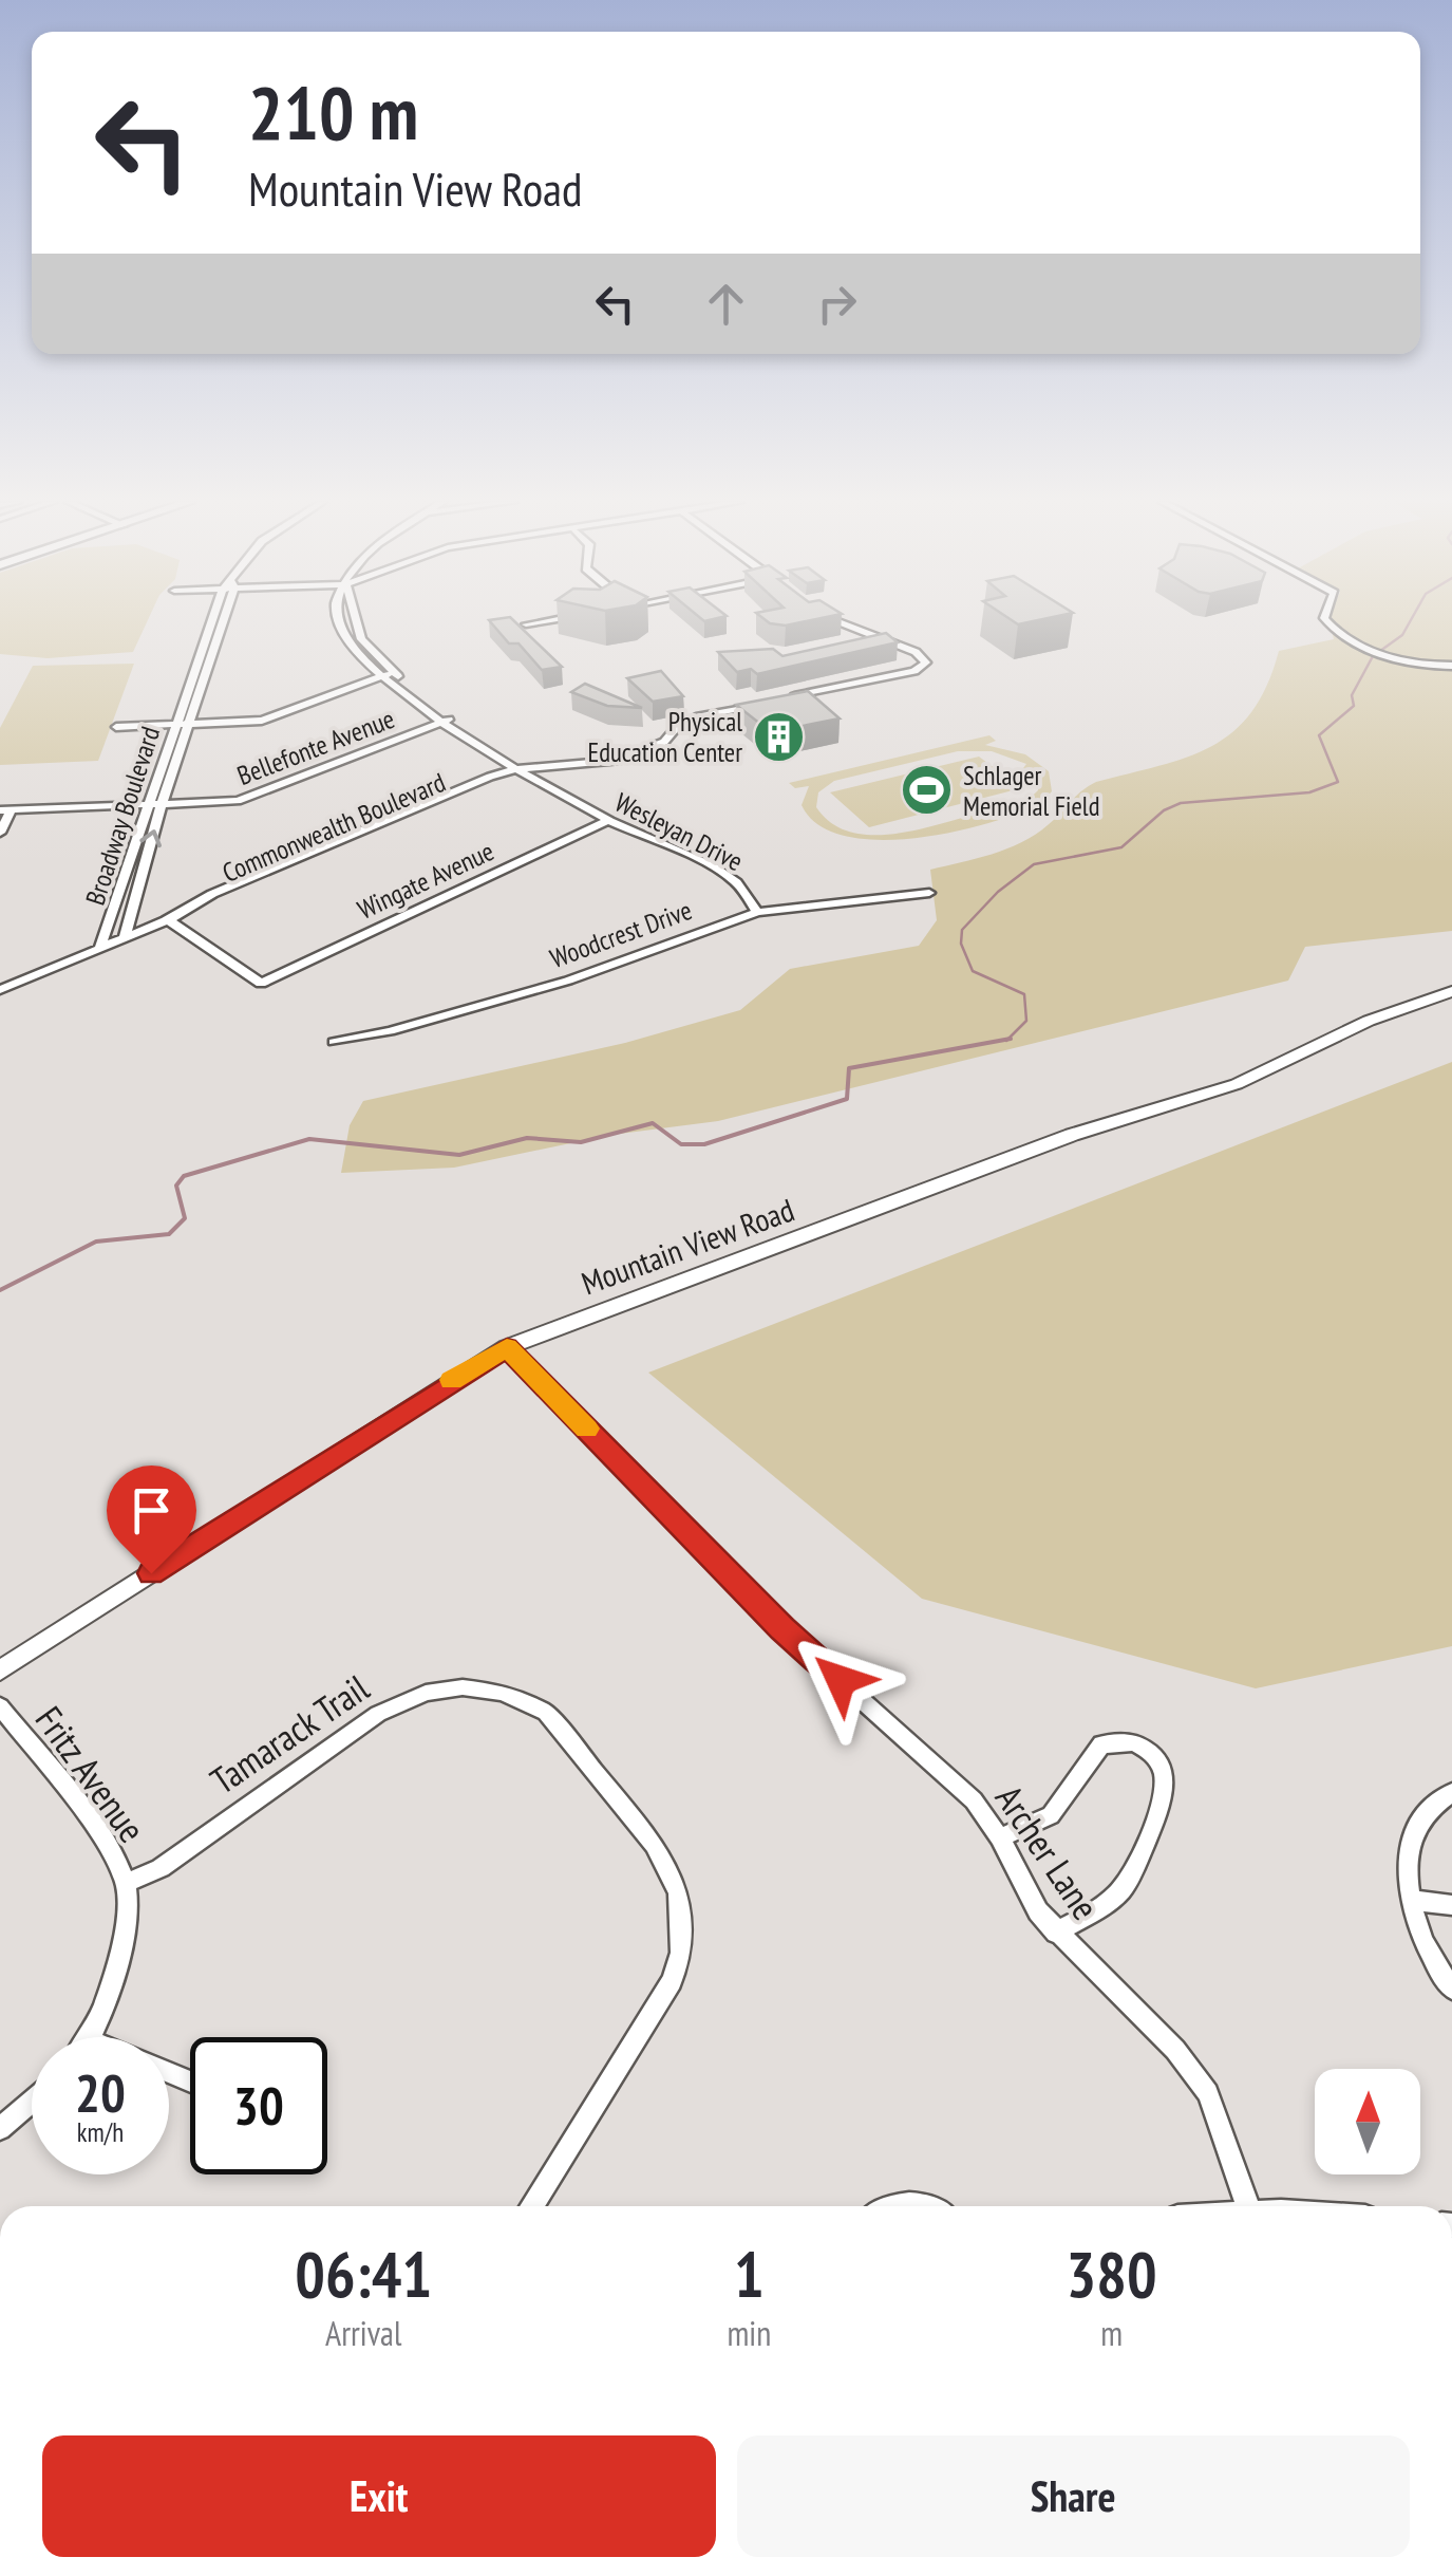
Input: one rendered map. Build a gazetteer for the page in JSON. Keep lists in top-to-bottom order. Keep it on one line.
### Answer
{"streets":{"street":["Bellefonte Avenue","Broadway Boulevard","Commonwealth Boulevard","Wesleyan Drive","Wingate Avenue","Woodcrest Drive","Mountain View Road","Tamarack Trail","Fritz Avenue","Archer Lane"]},"crossings":[["Bellefonte Avenue","Broadway Boulevard"],["Bellefonte Avenue","Commonwealth Boulevard"],["Broadway Boulevard","Commonwealth Boulevard"],["Commonwealth Boulevard","Wesleyan Drive"],["Wesleyan Drive","Wingate Avenue"],["Wesleyan Drive","Woodcrest Drive"],["Mountain View Road","Archer Lane"],["Tamarack Trail","Fritz Avenue"]],"places":{"building":["Physical Education Center"],"sports":["Schlager Memorial Field"]},"north":"top","page":{"turn":["210 m","Mountain View Road"],"speed":"20 km/h","limit":"30","eta":["06:41","Arrival","1","min","380","m"],"buttons":["Exit","Share"]}}
